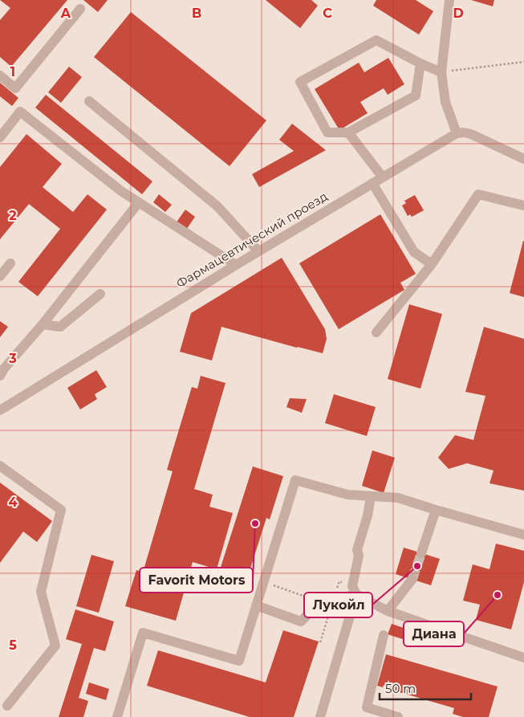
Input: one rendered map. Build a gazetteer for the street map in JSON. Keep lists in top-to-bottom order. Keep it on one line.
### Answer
{"streets":{"street":["Фармацевтический проезд"]},"places":["Favorit Motors","Лукойл","Диана"],"scale_bar":"50 m","grid":{"columns":["A","B","C","D"],"rows":["1","2","3","4","5"]}}
